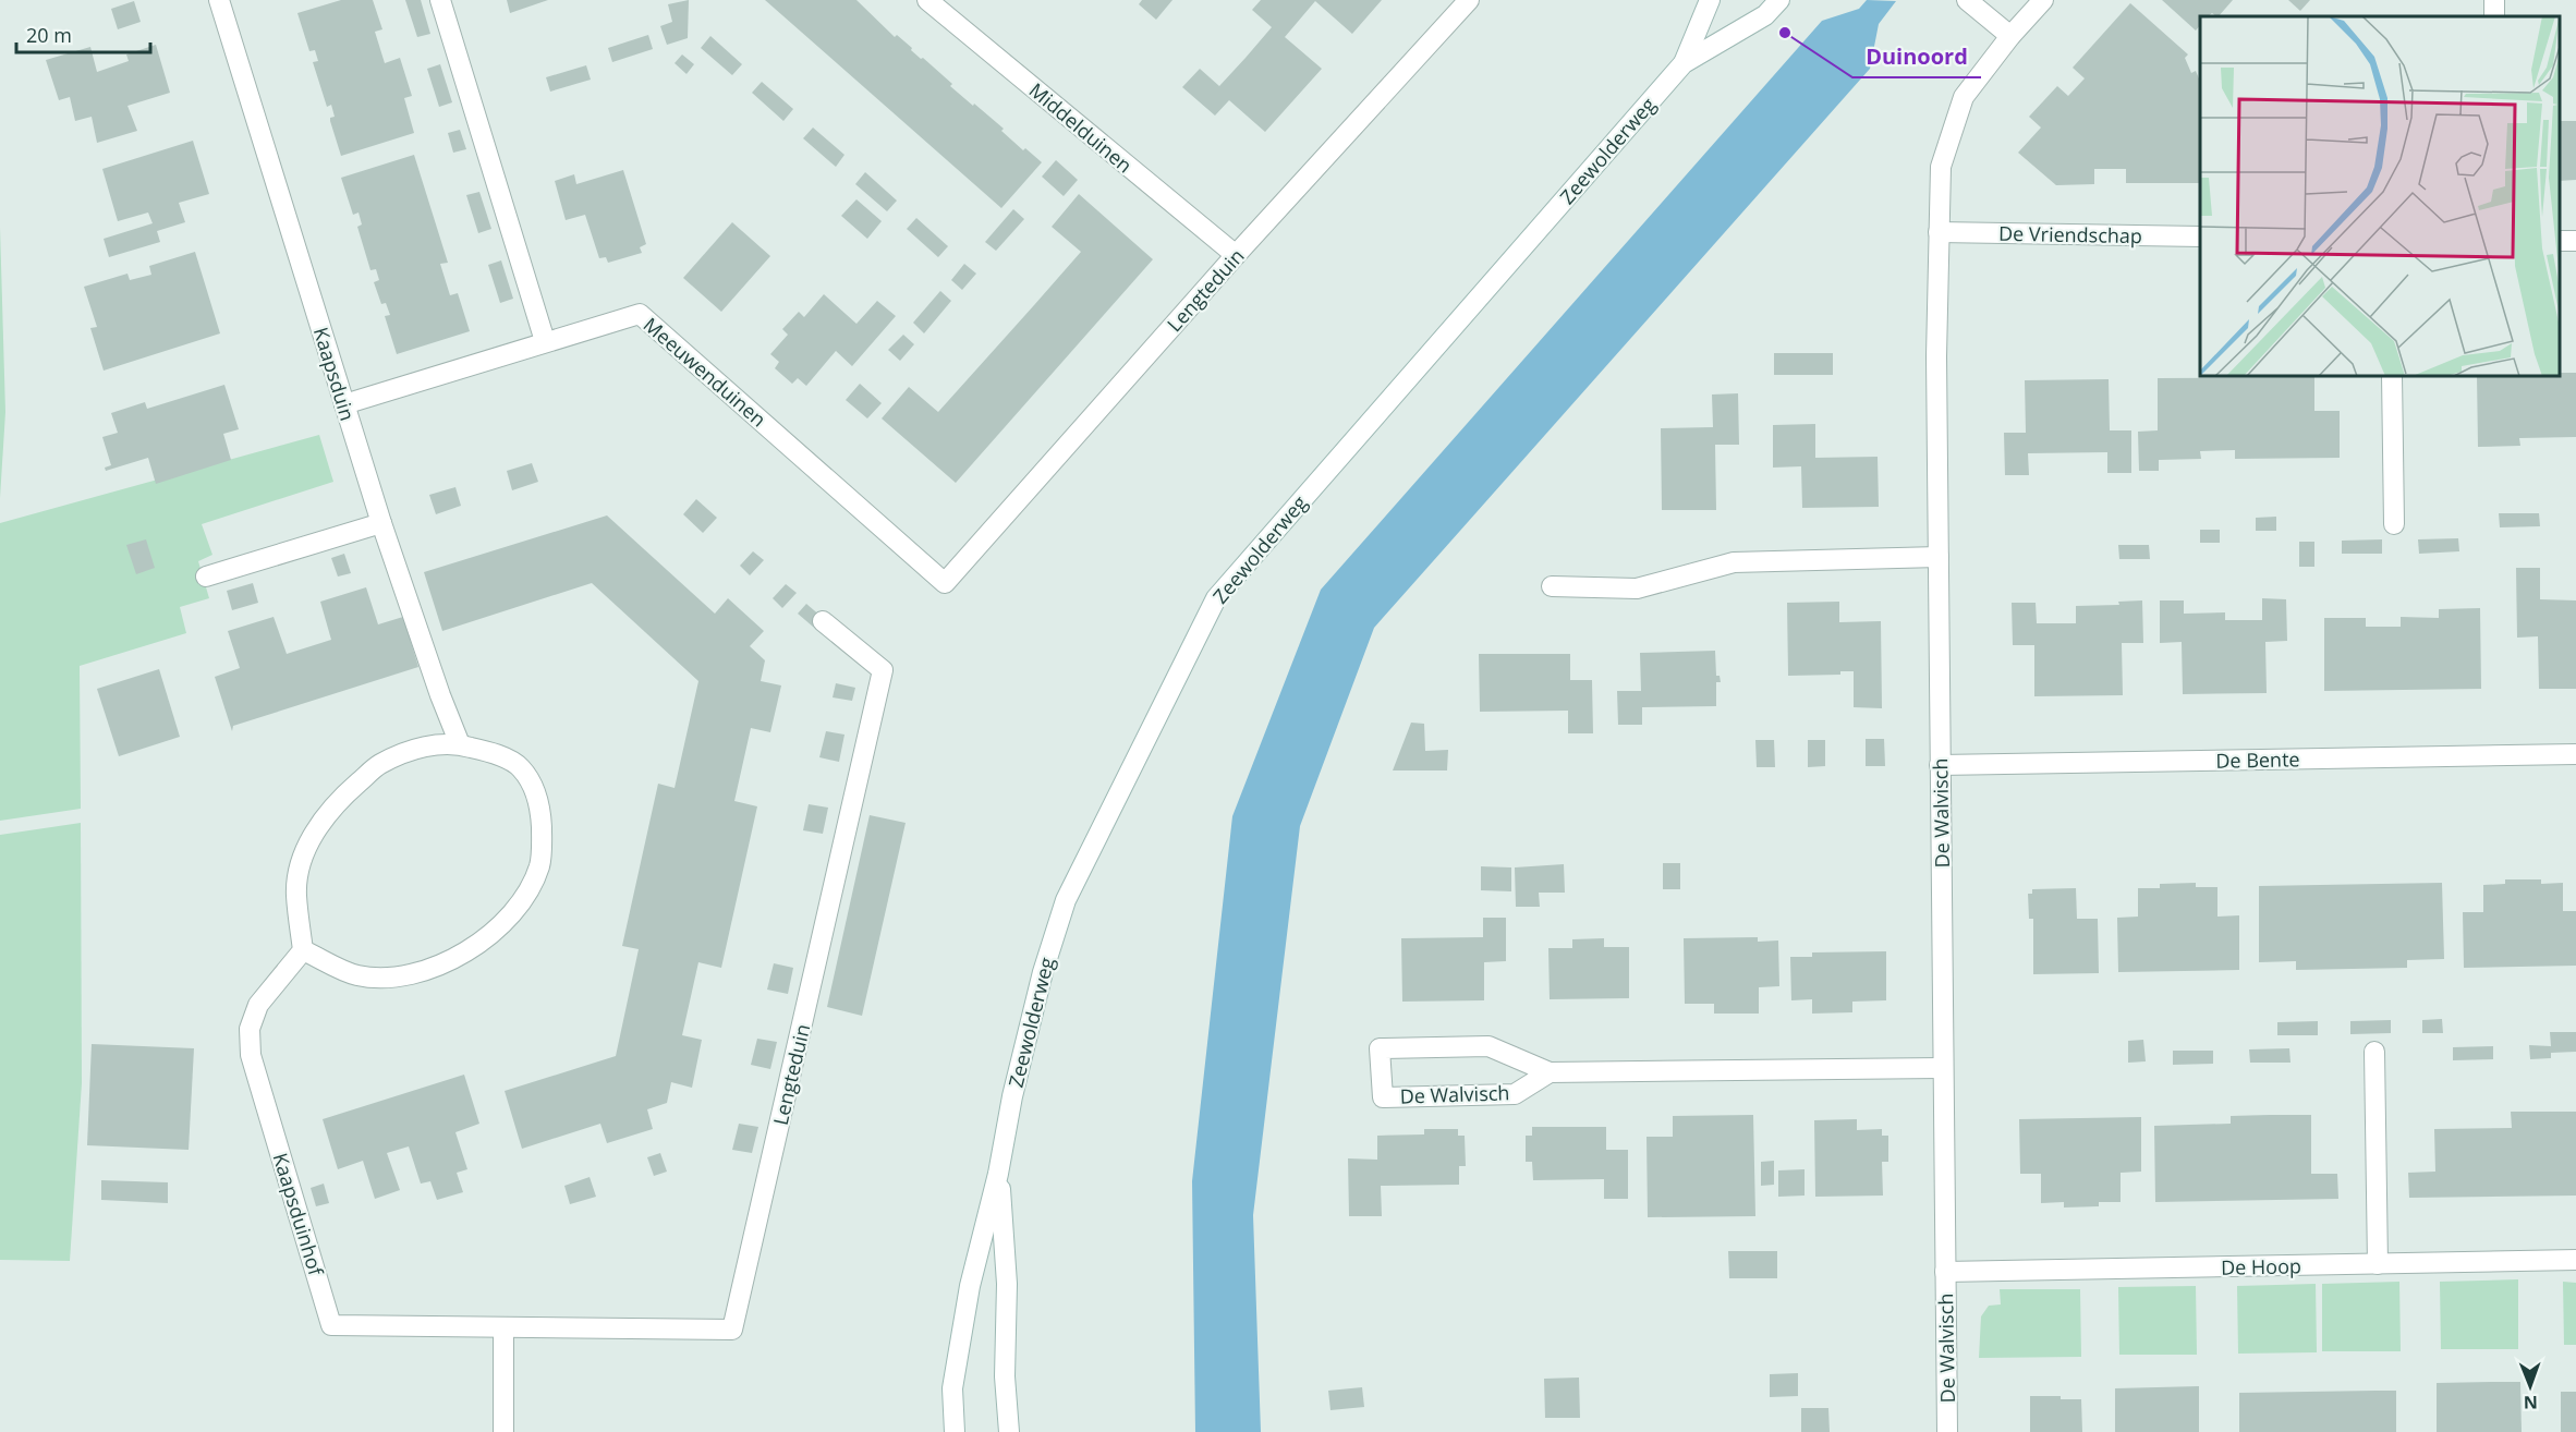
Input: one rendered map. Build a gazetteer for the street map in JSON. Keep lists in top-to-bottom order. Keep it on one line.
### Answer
{"streets":{"street":["Middelduinen","Zeewolderweg","De Vriendschap","Lengteduin","Meeuwenduinen","Kaapsduin","De Bente","De Walvisch","Kaapsduinhof","De Hoop"]},"crossings":[["Middelduinen","Lengteduin"],["De Vriendschap","De Walvisch"],["Lengteduin","Meeuwenduinen"],["Lengteduin","Kaapsduinhof"],["Meeuwenduinen","Kaapsduin"],["De Bente","De Walvisch"],["De Walvisch","De Hoop"]],"places":["Duinoord"],"scale_bar":"20 m","north":"bottom"}
